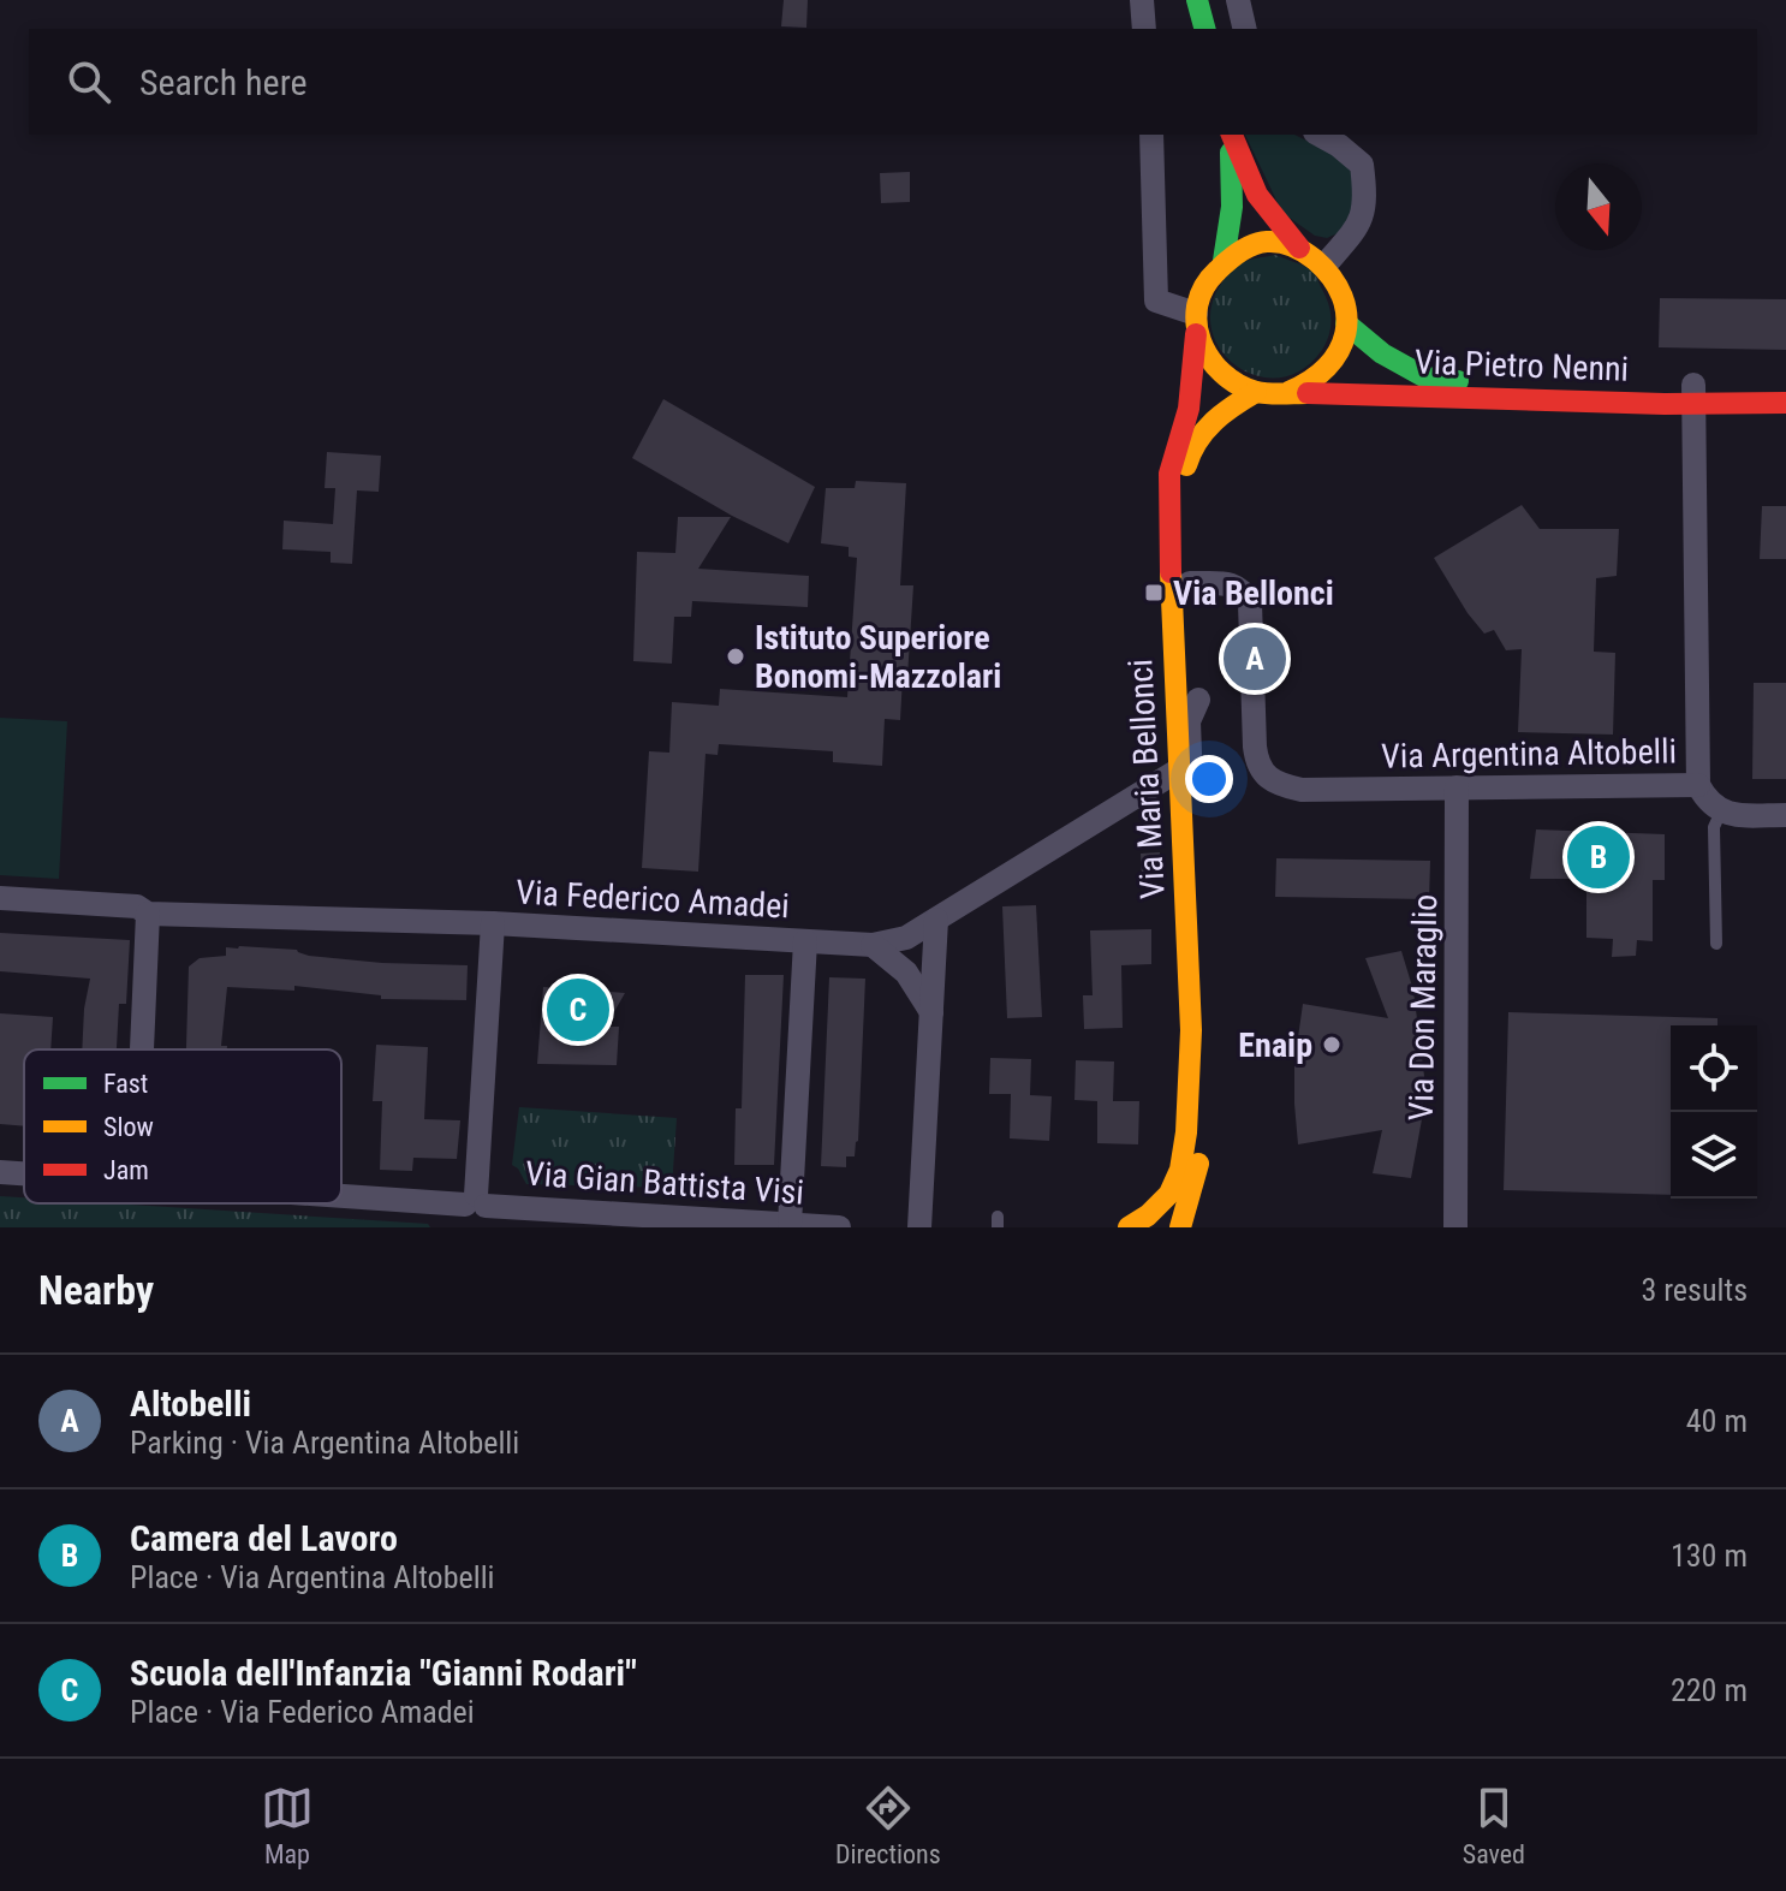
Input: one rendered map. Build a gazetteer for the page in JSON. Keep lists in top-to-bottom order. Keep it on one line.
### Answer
{"streets":{"street":["Via Pietro Nenni","Via Argentina Altobelli","Via Maria Bellonci","Via Federico Amadei","Via Don Maraglio","Via Gian Battista Visi"]},"crossings":[["Via Pietro Nenni","Via Argentina Altobelli"],["Via Pietro Nenni","Via Maria Bellonci"],["Via Argentina Altobelli","Via Maria Bellonci"],["Via Argentina Altobelli","Via Don Maraglio"],["Via Maria Bellonci","Via Federico Amadei"]],"places":{"transit":["Via Bellonci"],"other":["Istituto Superiore Bonomi-Mazzolari","Enaip"]},"legend":["Fast","Slow","Jam"],"north":"bottom","page":{"search":"Search here","pins":["A","B","C"],"heading":["Nearby","3 results"],"list":[{"mark":"A","name":"Altobelli","note":"Parking · Via Argentina Altobelli","value":"40 m"},{"mark":"B","name":"Camera del Lavoro","note":"Place · Via Argentina Altobelli","value":"130 m"},{"mark":"C","name":"Scuola dell'Infanzia \"Gianni Rodari\"","note":"Place · Via Federico Amadei","value":"220 m"}],"nav":["Map","Directions","Saved"]}}
